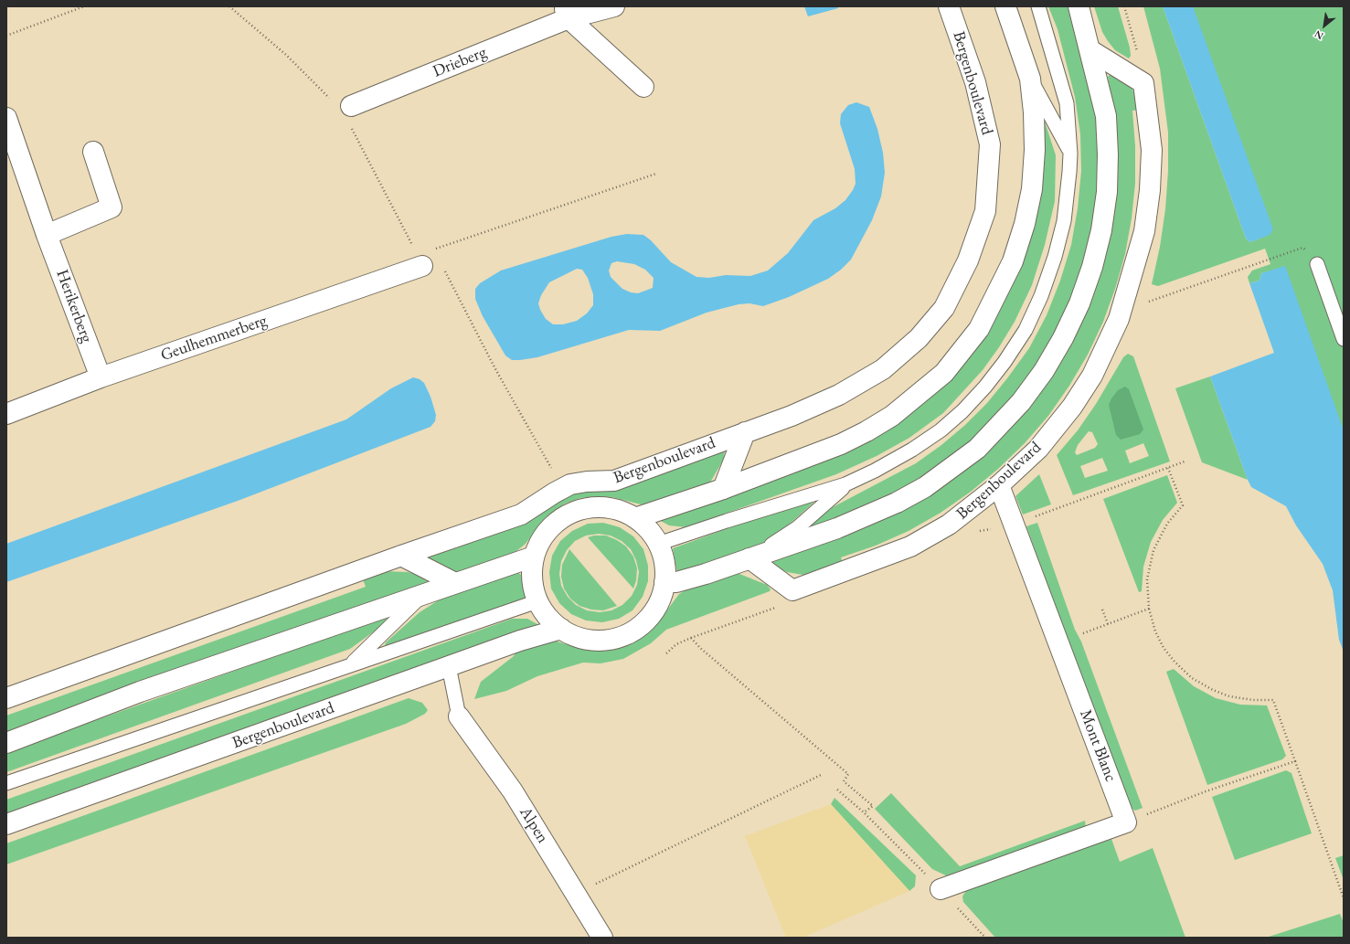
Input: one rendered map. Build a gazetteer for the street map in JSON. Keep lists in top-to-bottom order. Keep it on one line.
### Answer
{"streets":{"street":["Drieberg","Bergenboulevard","Herikerberg","Geulhemmerberg","Mont Blanc","Alpen"]},"crossings":[["Bergenboulevard","Mont Blanc"],["Herikerberg","Geulhemmerberg"]],"north":"bottom left"}
